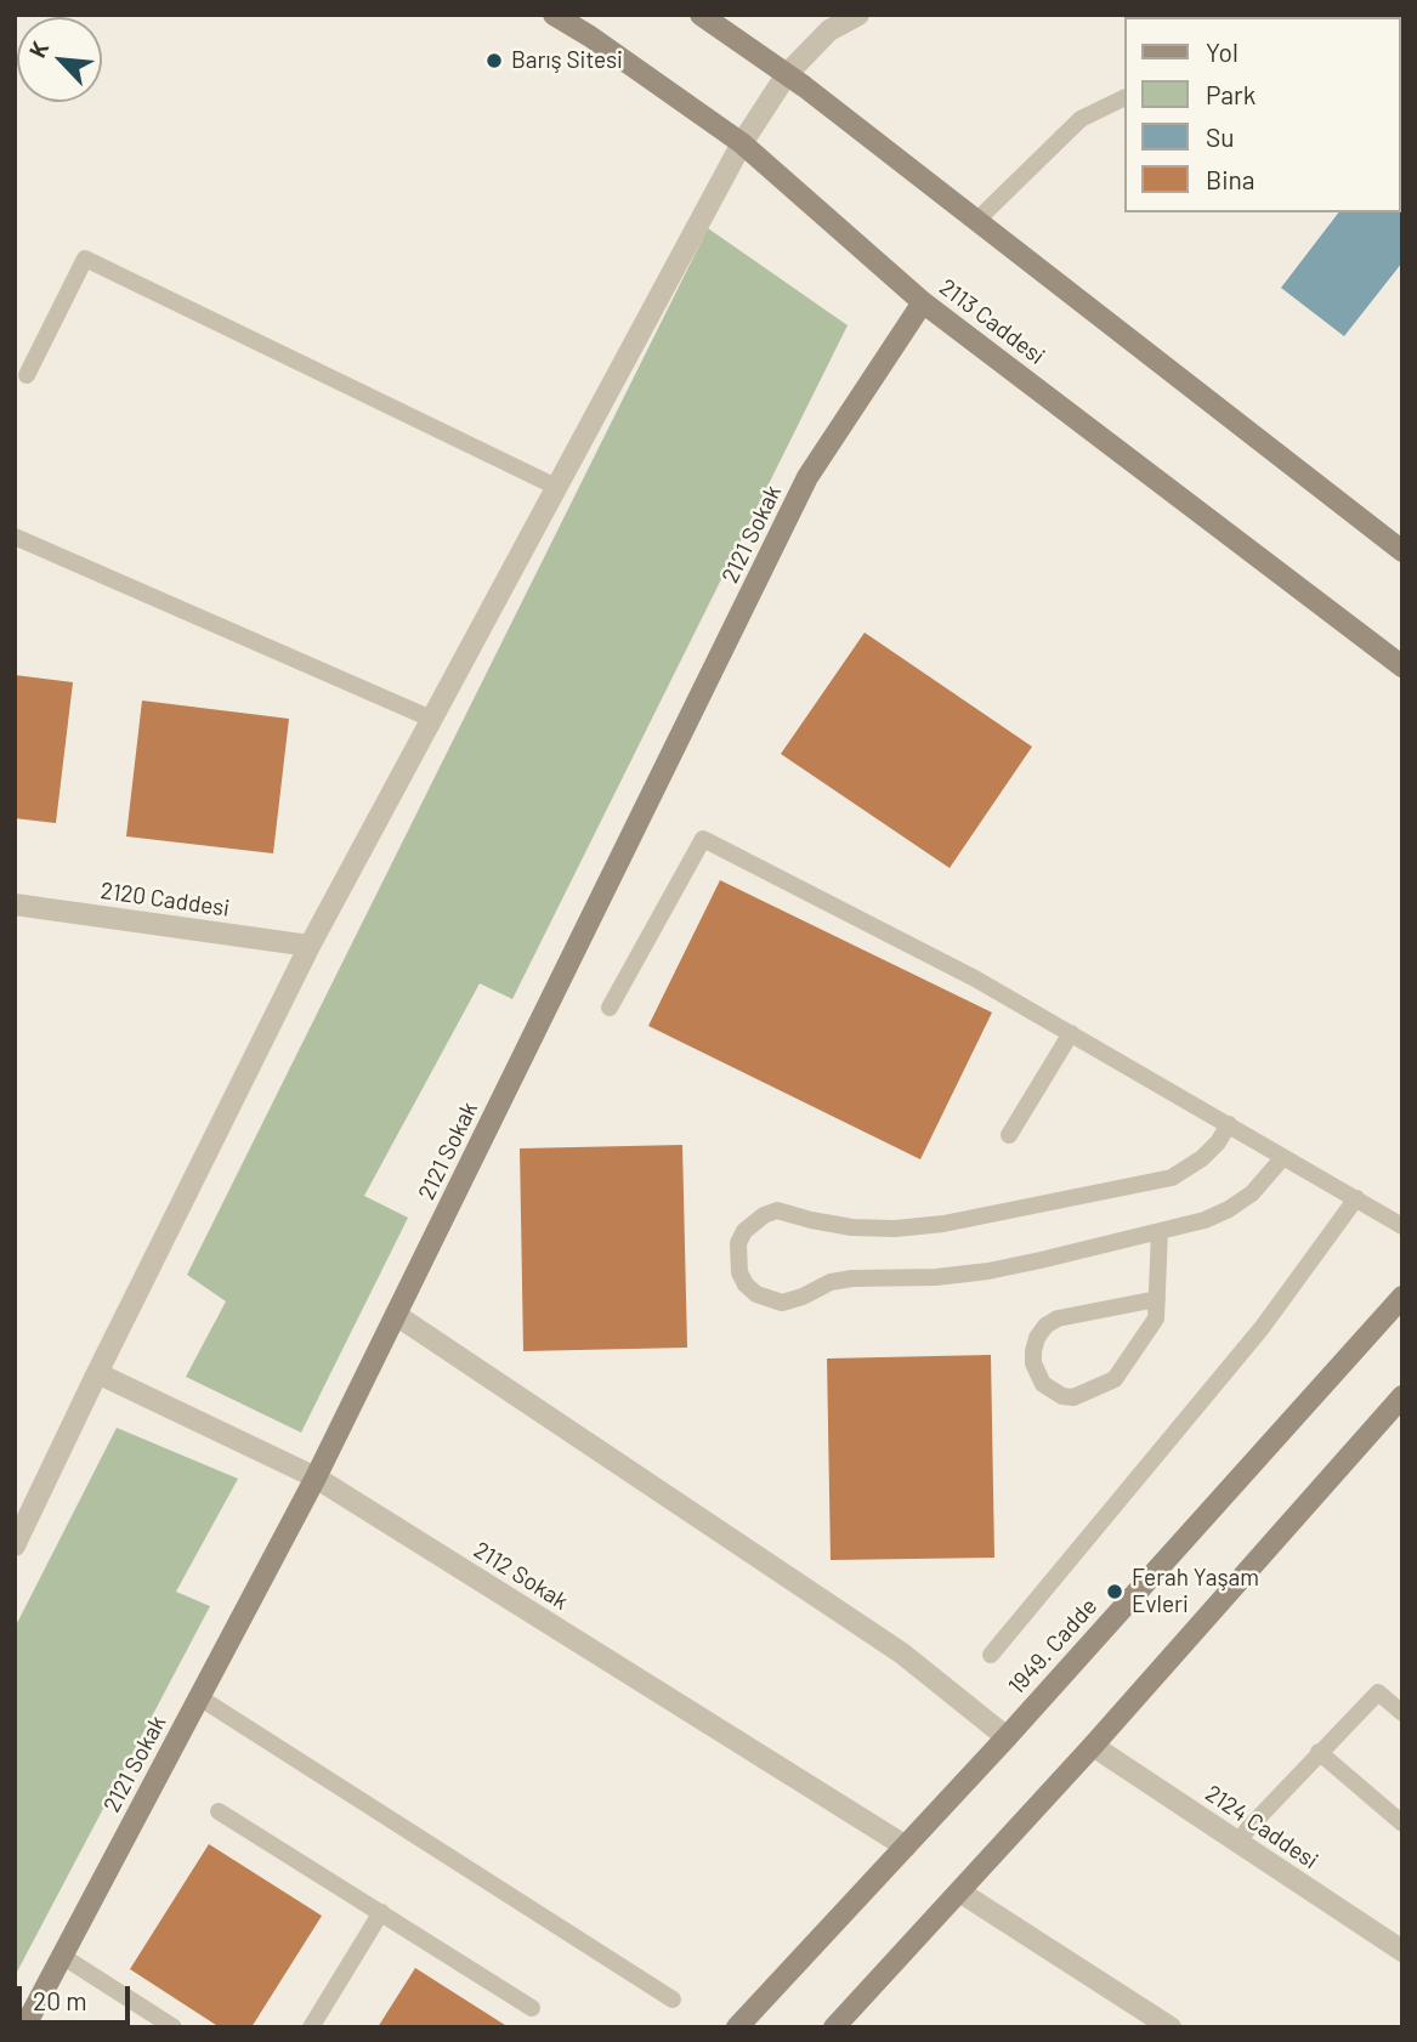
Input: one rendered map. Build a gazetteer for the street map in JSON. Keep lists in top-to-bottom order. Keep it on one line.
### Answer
{"streets":{"street":["2113 Caddesi","2121 Sokak","2120 Caddesi","2112 Sokak","1949. Cadde","2124 Caddesi"]},"crossings":[["2113 Caddesi","2121 Sokak"],["2121 Sokak","2112 Sokak"],["2112 Sokak","1949. Cadde"]],"places":["Barış Sitesi","Ferah Yaşam Evleri"],"legend":["Yol","Park","Su","Bina"],"scale_bar":"20 m","north":"top left"}
